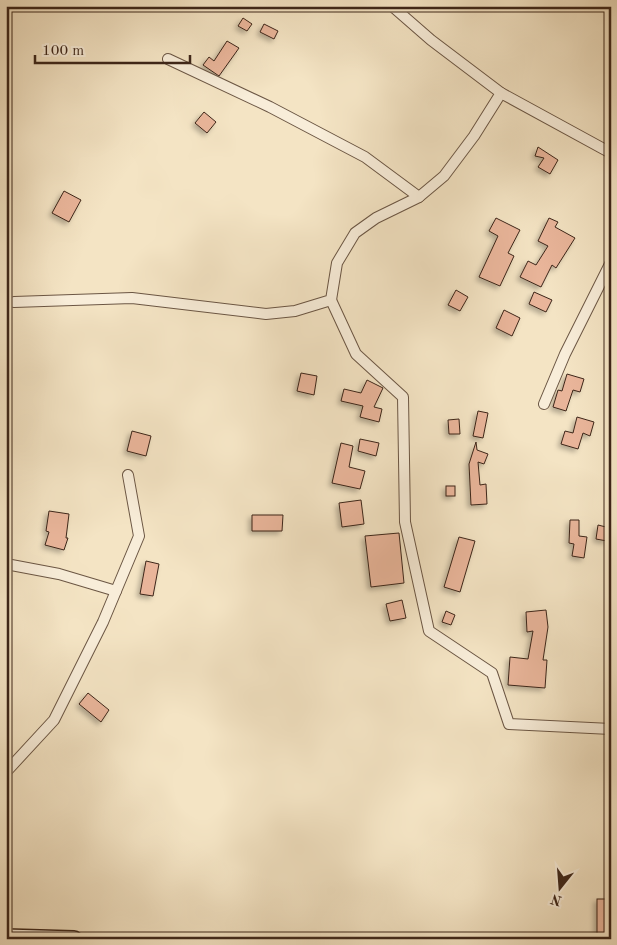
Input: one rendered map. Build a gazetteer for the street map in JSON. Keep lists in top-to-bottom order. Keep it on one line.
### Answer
{"scale_bar":"100 m","north":"bottom"}
